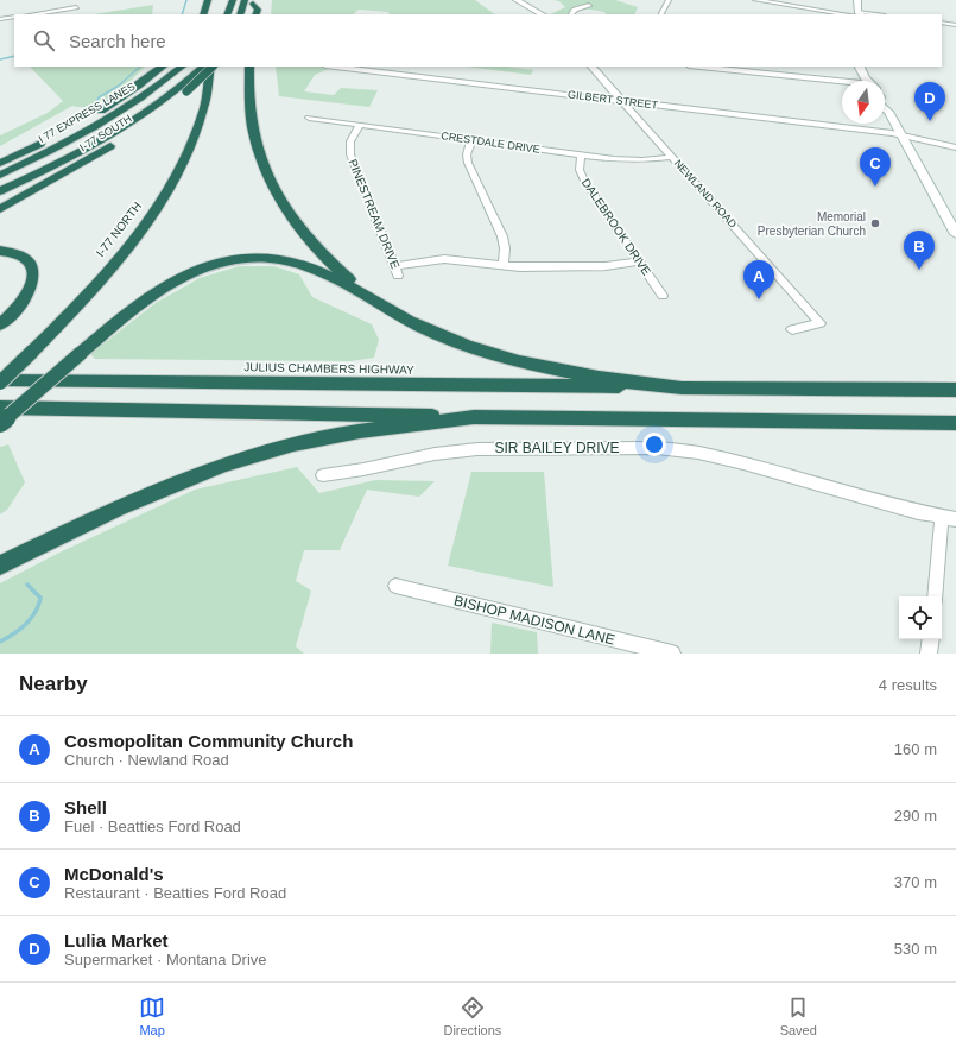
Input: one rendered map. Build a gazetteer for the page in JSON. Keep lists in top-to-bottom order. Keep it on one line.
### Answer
{"streets":{"highway":["I 77 EXPRESS LANES","I-77 SOUTH","I-77 NORTH","JULIUS CHAMBERS HIGHWAY"],"street":["GILBERT STREET","CRESTDALE DRIVE","NEWLAND ROAD","PINESTREAM DRIVE","DALEBROOK DRIVE","SIR BAILEY DRIVE","BISHOP MADISON LANE"]},"crossings":[["GILBERT STREET","NEWLAND ROAD"],["CRESTDALE DRIVE","NEWLAND ROAD"],["CRESTDALE DRIVE","PINESTREAM DRIVE"],["CRESTDALE DRIVE","DALEBROOK DRIVE"],["I-77 NORTH","JULIUS CHAMBERS HIGHWAY"]],"places":["Memorial Presbyterian Church"],"north":"bottom","page":{"search":"Search here","pins":["D","C","B","A"],"heading":["Nearby","4 results"],"list":[{"mark":"A","name":"Cosmopolitan Community Church","note":"Church · Newland Road","value":"160 m"},{"mark":"B","name":"Shell","note":"Fuel · Beatties Ford Road","value":"290 m"},{"mark":"C","name":"McDonald's","note":"Restaurant · Beatties Ford Road","value":"370 m"},{"mark":"D","name":"Lulia Market","note":"Supermarket · Montana Drive","value":"530 m"}],"nav":["Map","Directions","Saved"]}}
